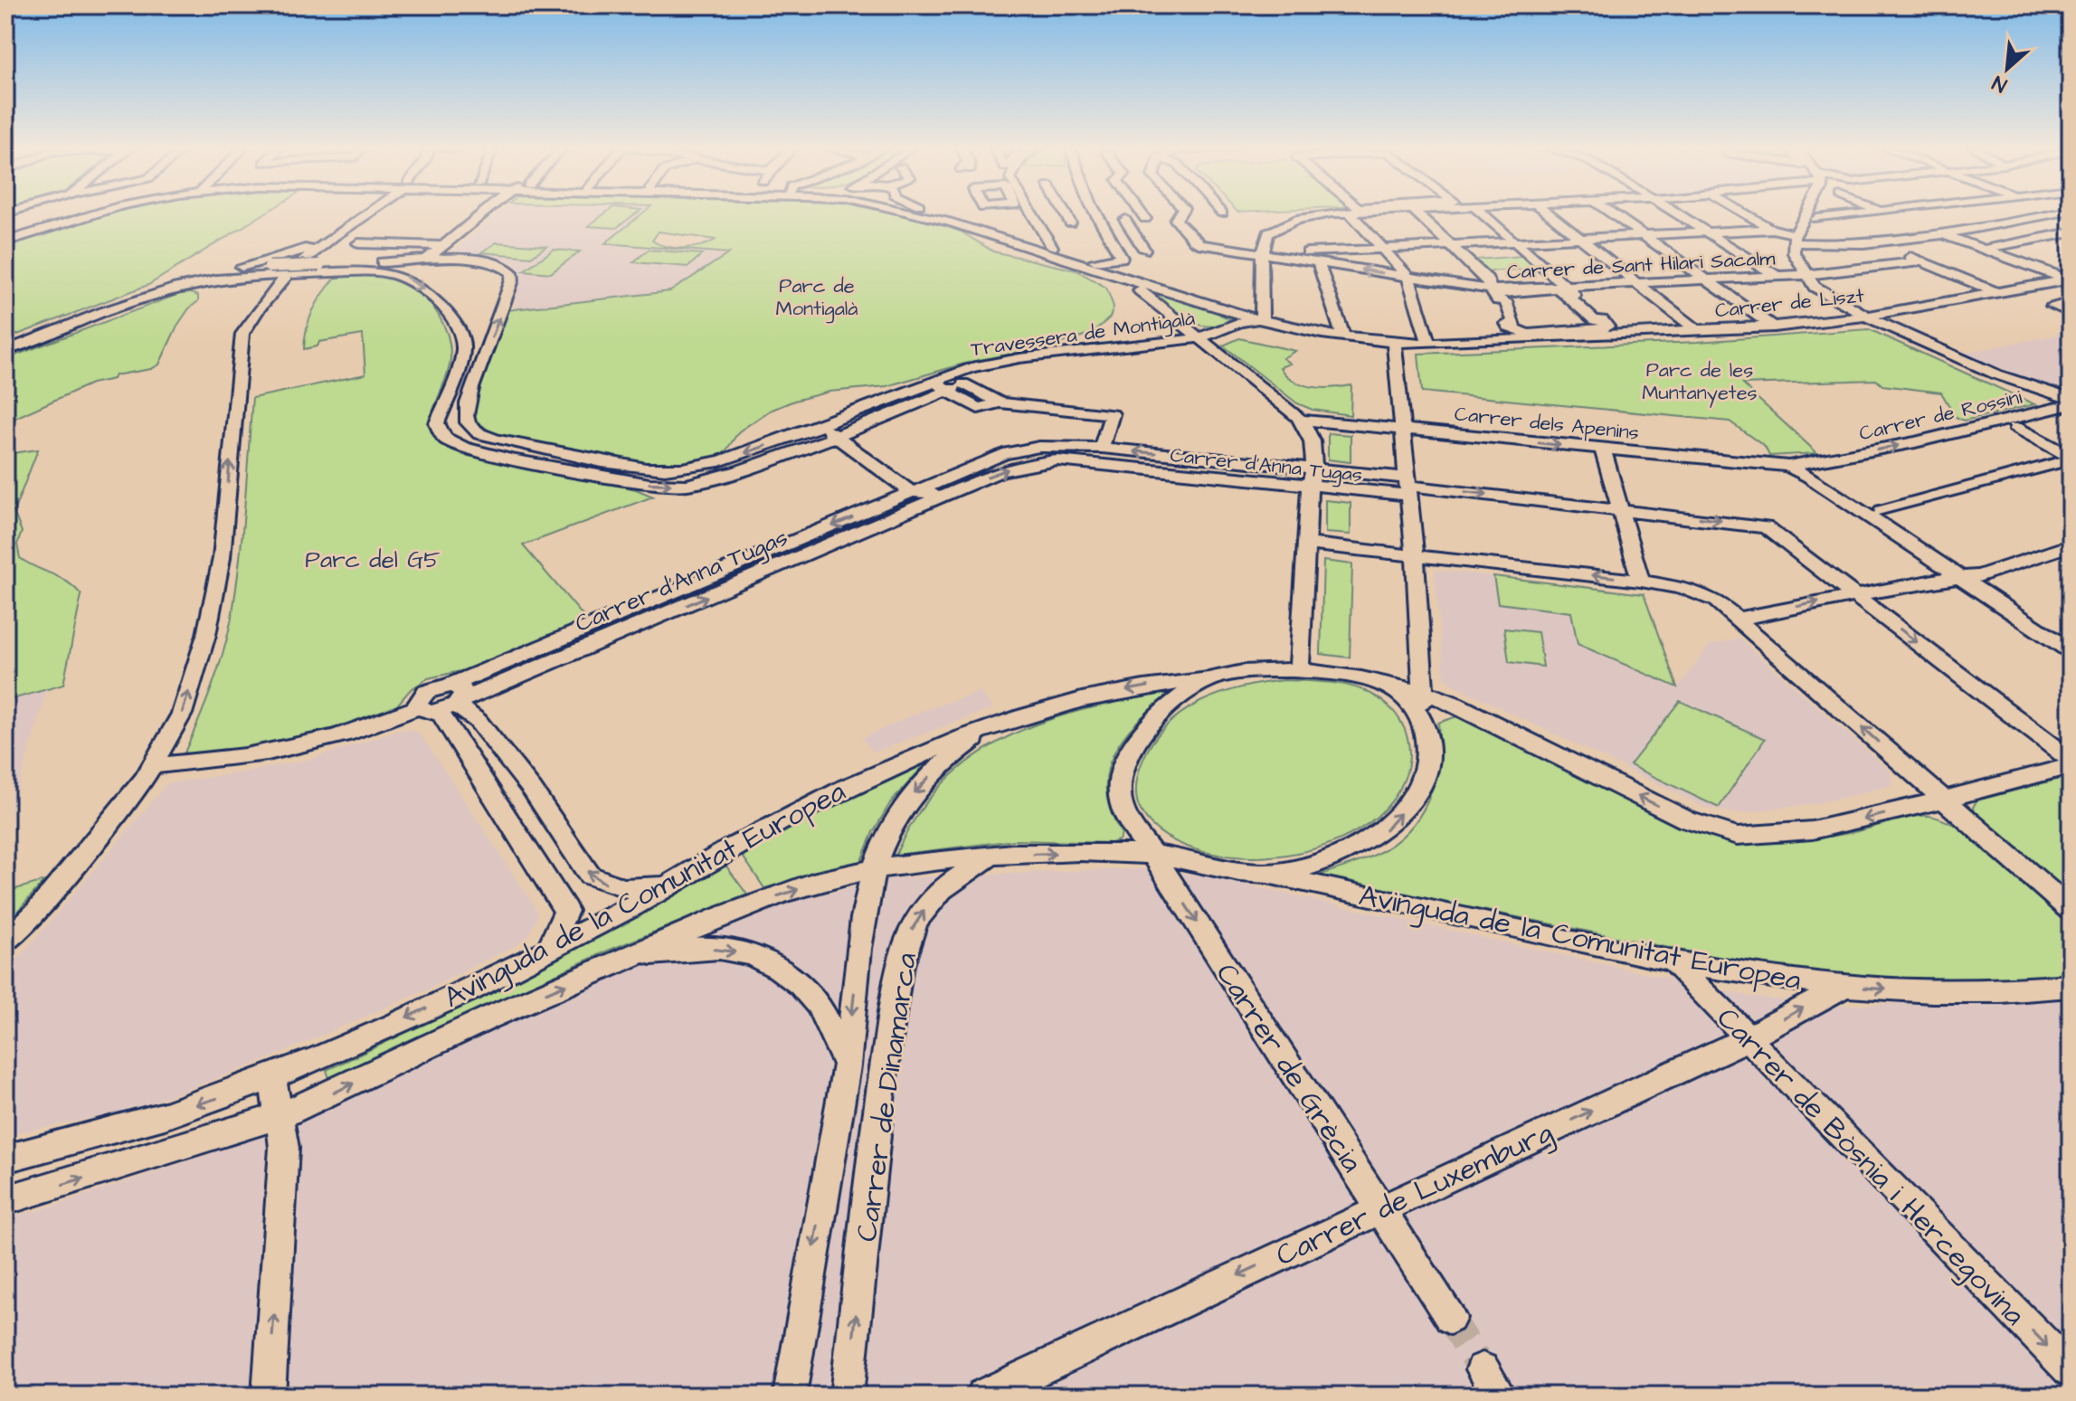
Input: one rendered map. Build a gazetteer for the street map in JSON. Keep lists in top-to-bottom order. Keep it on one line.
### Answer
{"streets":{"street":["Carrer de Sant Hilari Sacalm","Carrer de Liszt","Travessera de Montigalà","Carrer de Rossini","Carrer dels Apenins","Carrer d'Anna Tugas","Avinguda de la Comunitat Europea","Carrer de Grècia","Carrer de Dinamarca","Carrer de Bòsnia i Hercegovina","Carrer de Luxemburg"]},"crossings":[["Carrer de Liszt","Travessera de Montigalà"],["Carrer de Rossini","Carrer dels Apenins"],["Avinguda de la Comunitat Europea","Carrer de Grècia"],["Avinguda de la Comunitat Europea","Carrer de Dinamarca"],["Avinguda de la Comunitat Europea","Carrer de Bòsnia i Hercegovina"],["Avinguda de la Comunitat Europea","Carrer de Luxemburg"],["Carrer de Grècia","Carrer de Luxemburg"],["Carrer de Bòsnia i Hercegovina","Carrer de Luxemburg"]],"one_way":["Carrer de Grècia","Carrer de Bòsnia i Hercegovina"],"parks":["Parc de Montigalà","Parc de les Muntanyetes","Parc del G5"],"north":"bottom left"}
